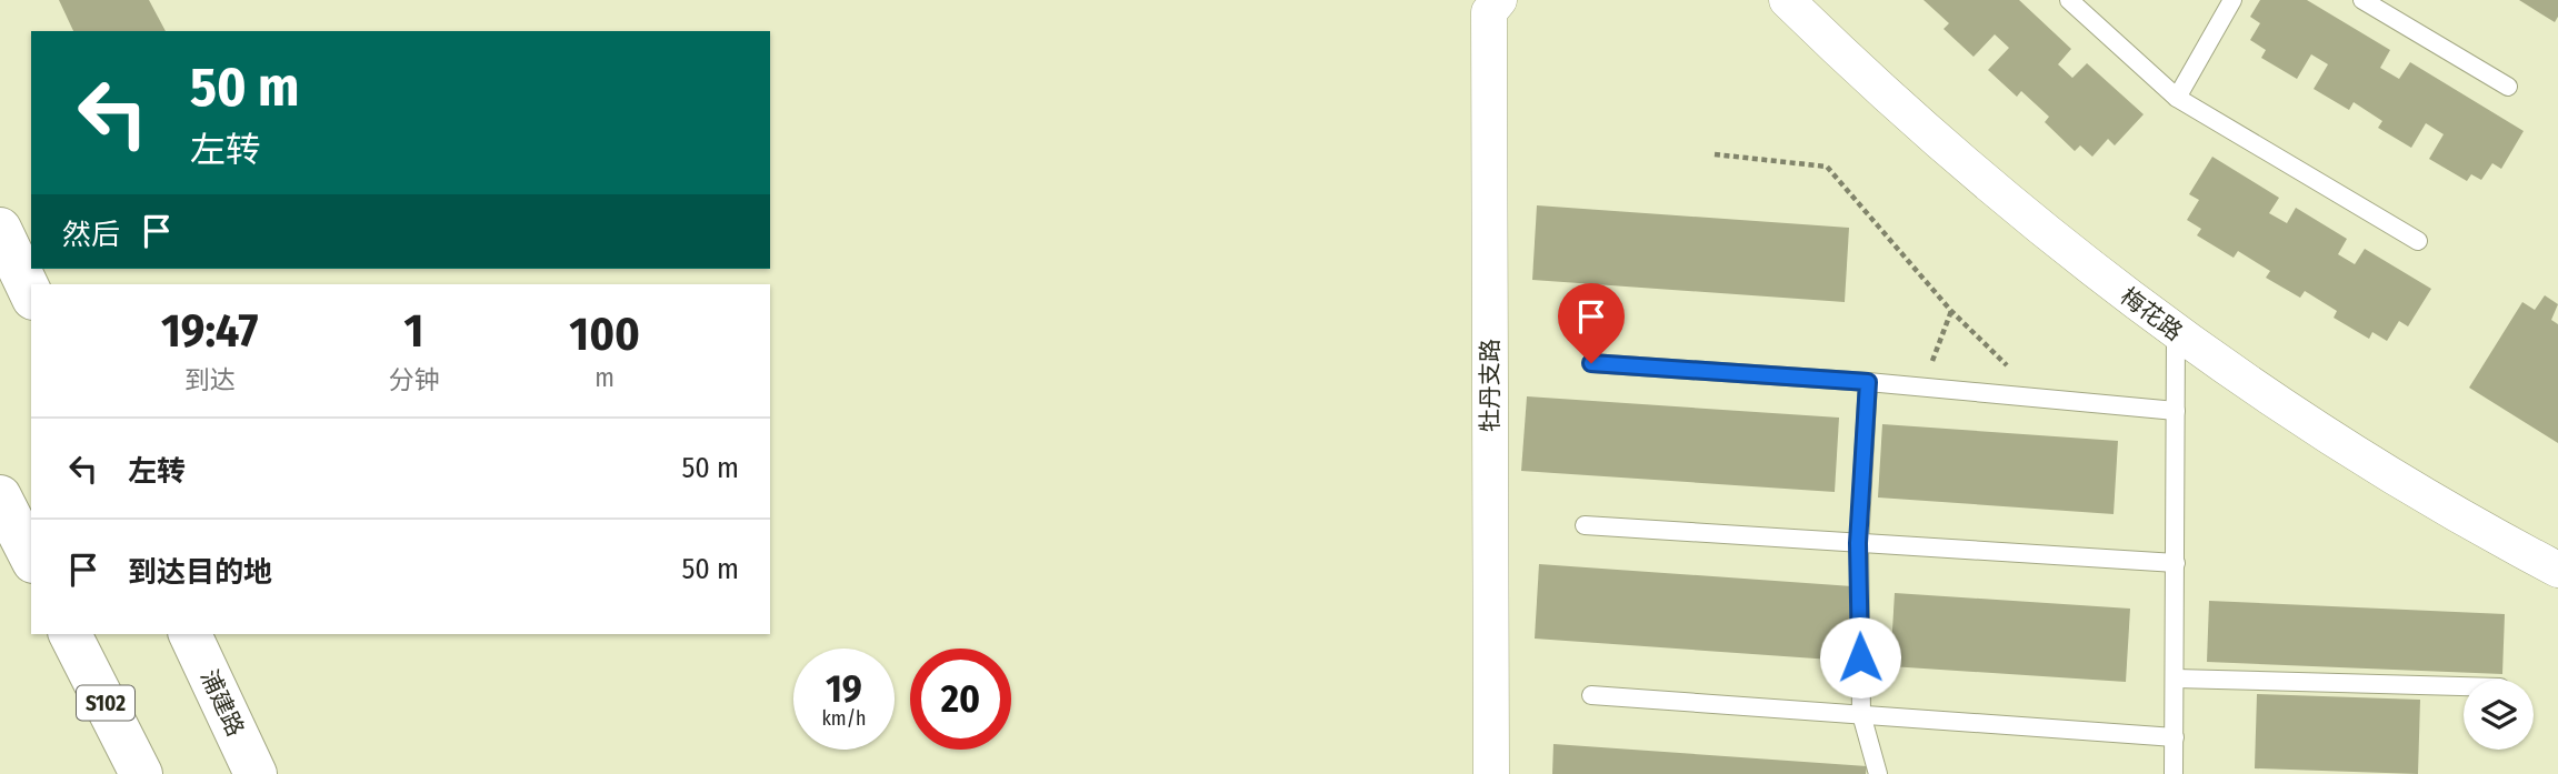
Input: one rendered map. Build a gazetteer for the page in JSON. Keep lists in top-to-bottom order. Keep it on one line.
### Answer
{"streets":{"main road":["S102","浦建路"],"street":["梅花路","牡丹支路"]},"page":{"turn":["50 m","左转"],"then":"然后","eta":["19:47","到达","1","分钟","100","m"],"list":[{"name":"左转","value":"50 m"},{"name":"到达目的地","value":"50 m"}],"speed":"19 km/h","limit":"20"}}
